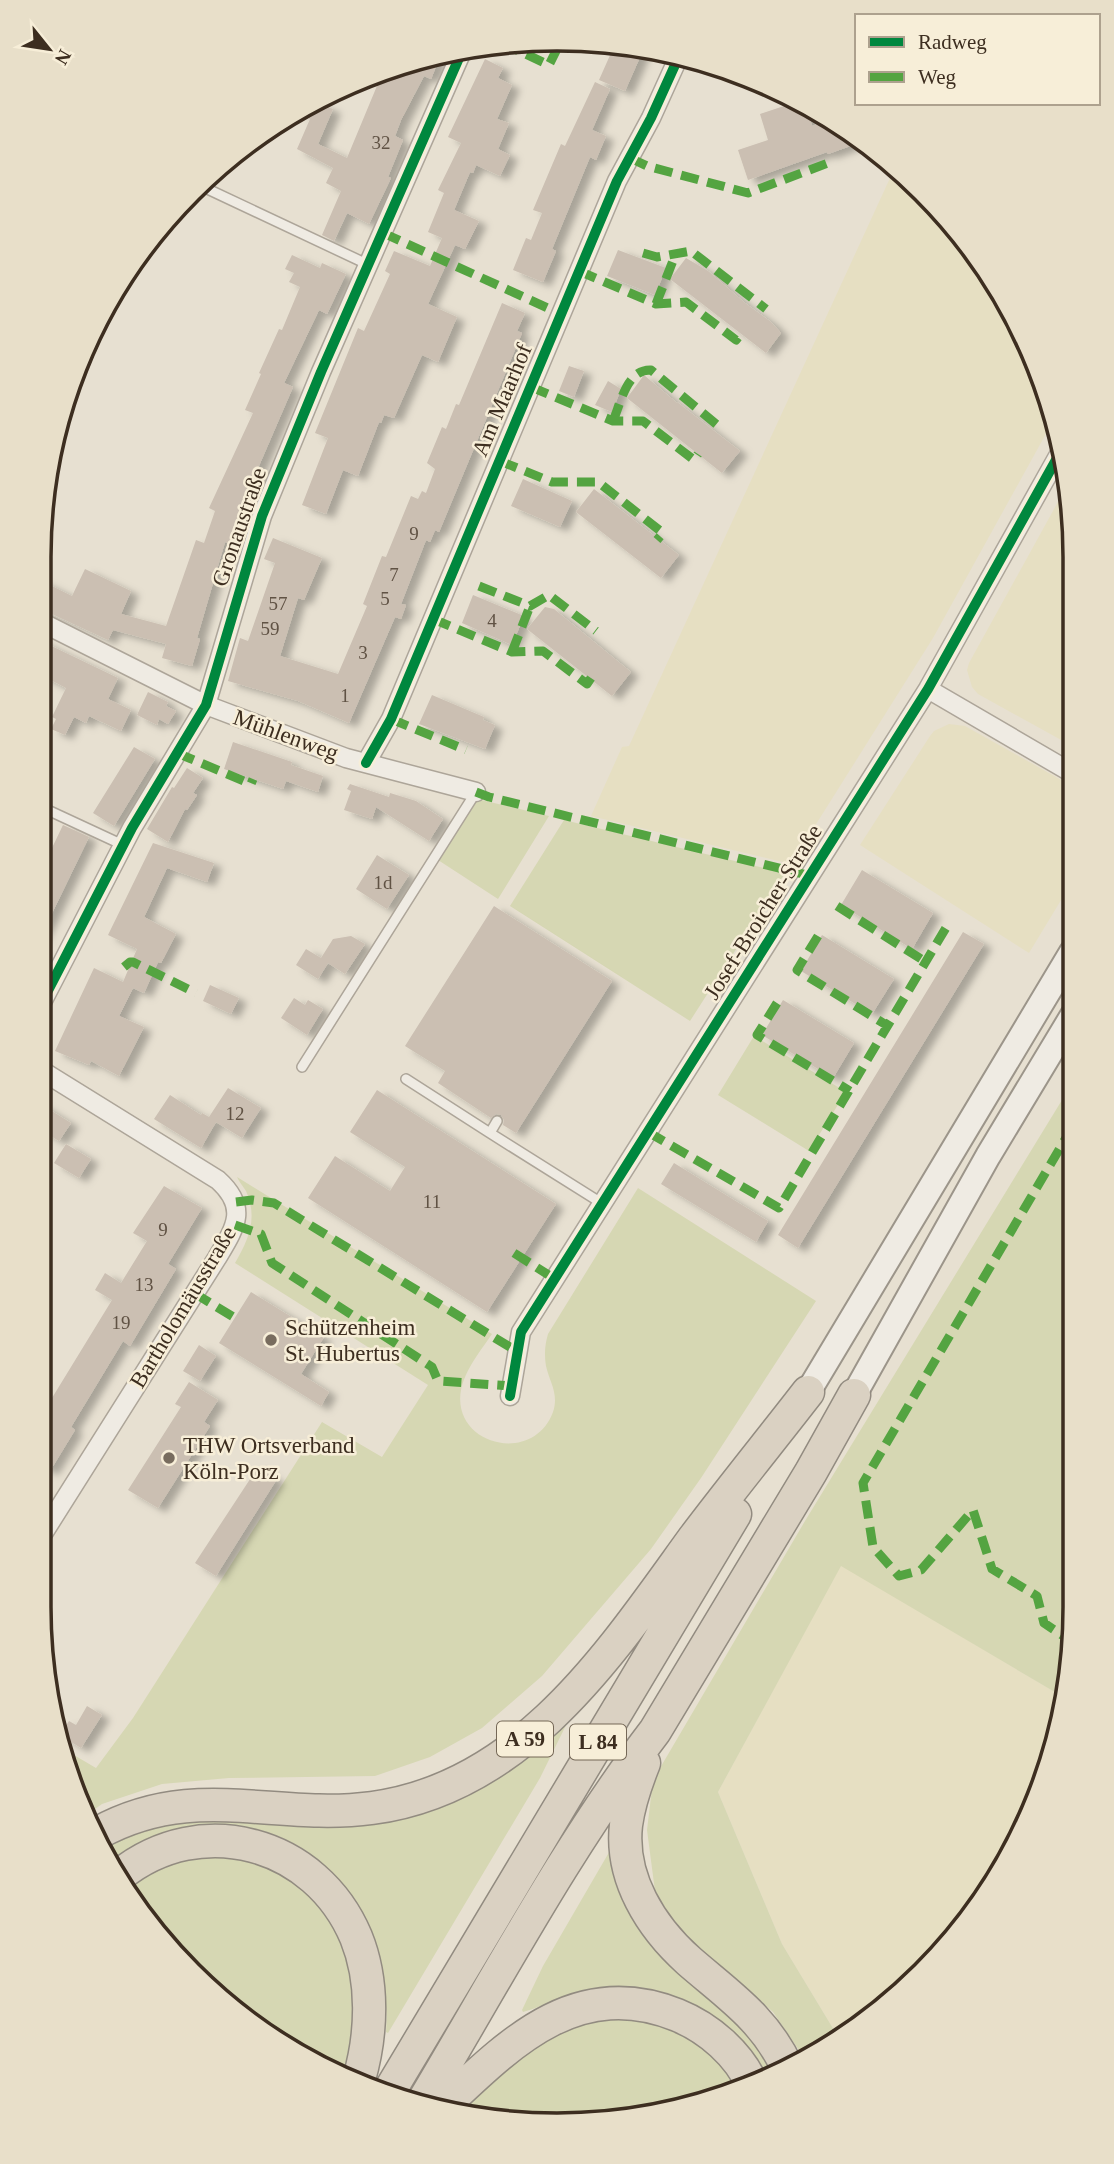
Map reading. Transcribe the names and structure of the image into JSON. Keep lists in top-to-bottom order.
{
  "streets": {
    "highway": ["A 59", "L 84"],
    "street": [
      "Am Maarhof",
      "Gronaustraße",
      "Mühlenweg",
      "Josef-Broicher-Straße",
      "Bartholomäusstraße"
    ]
  },
  "crossings": [
    ["Am Maarhof", "Mühlenweg"],
    ["Gronaustraße", "Mühlenweg"],
    ["A 59", "L 84"]
  ],
  "places": ["Schützenheim St. Hubertus", "THW Ortsverband Köln-Porz"],
  "house_numbers": [
    "32",
    "9",
    "7",
    "5",
    "57",
    "4",
    "59",
    "3",
    "1",
    "1d",
    "12",
    "11",
    "9",
    "13",
    "19"
  ],
  "legend": ["Radweg", "Weg"],
  "north": "bottom right"
}
